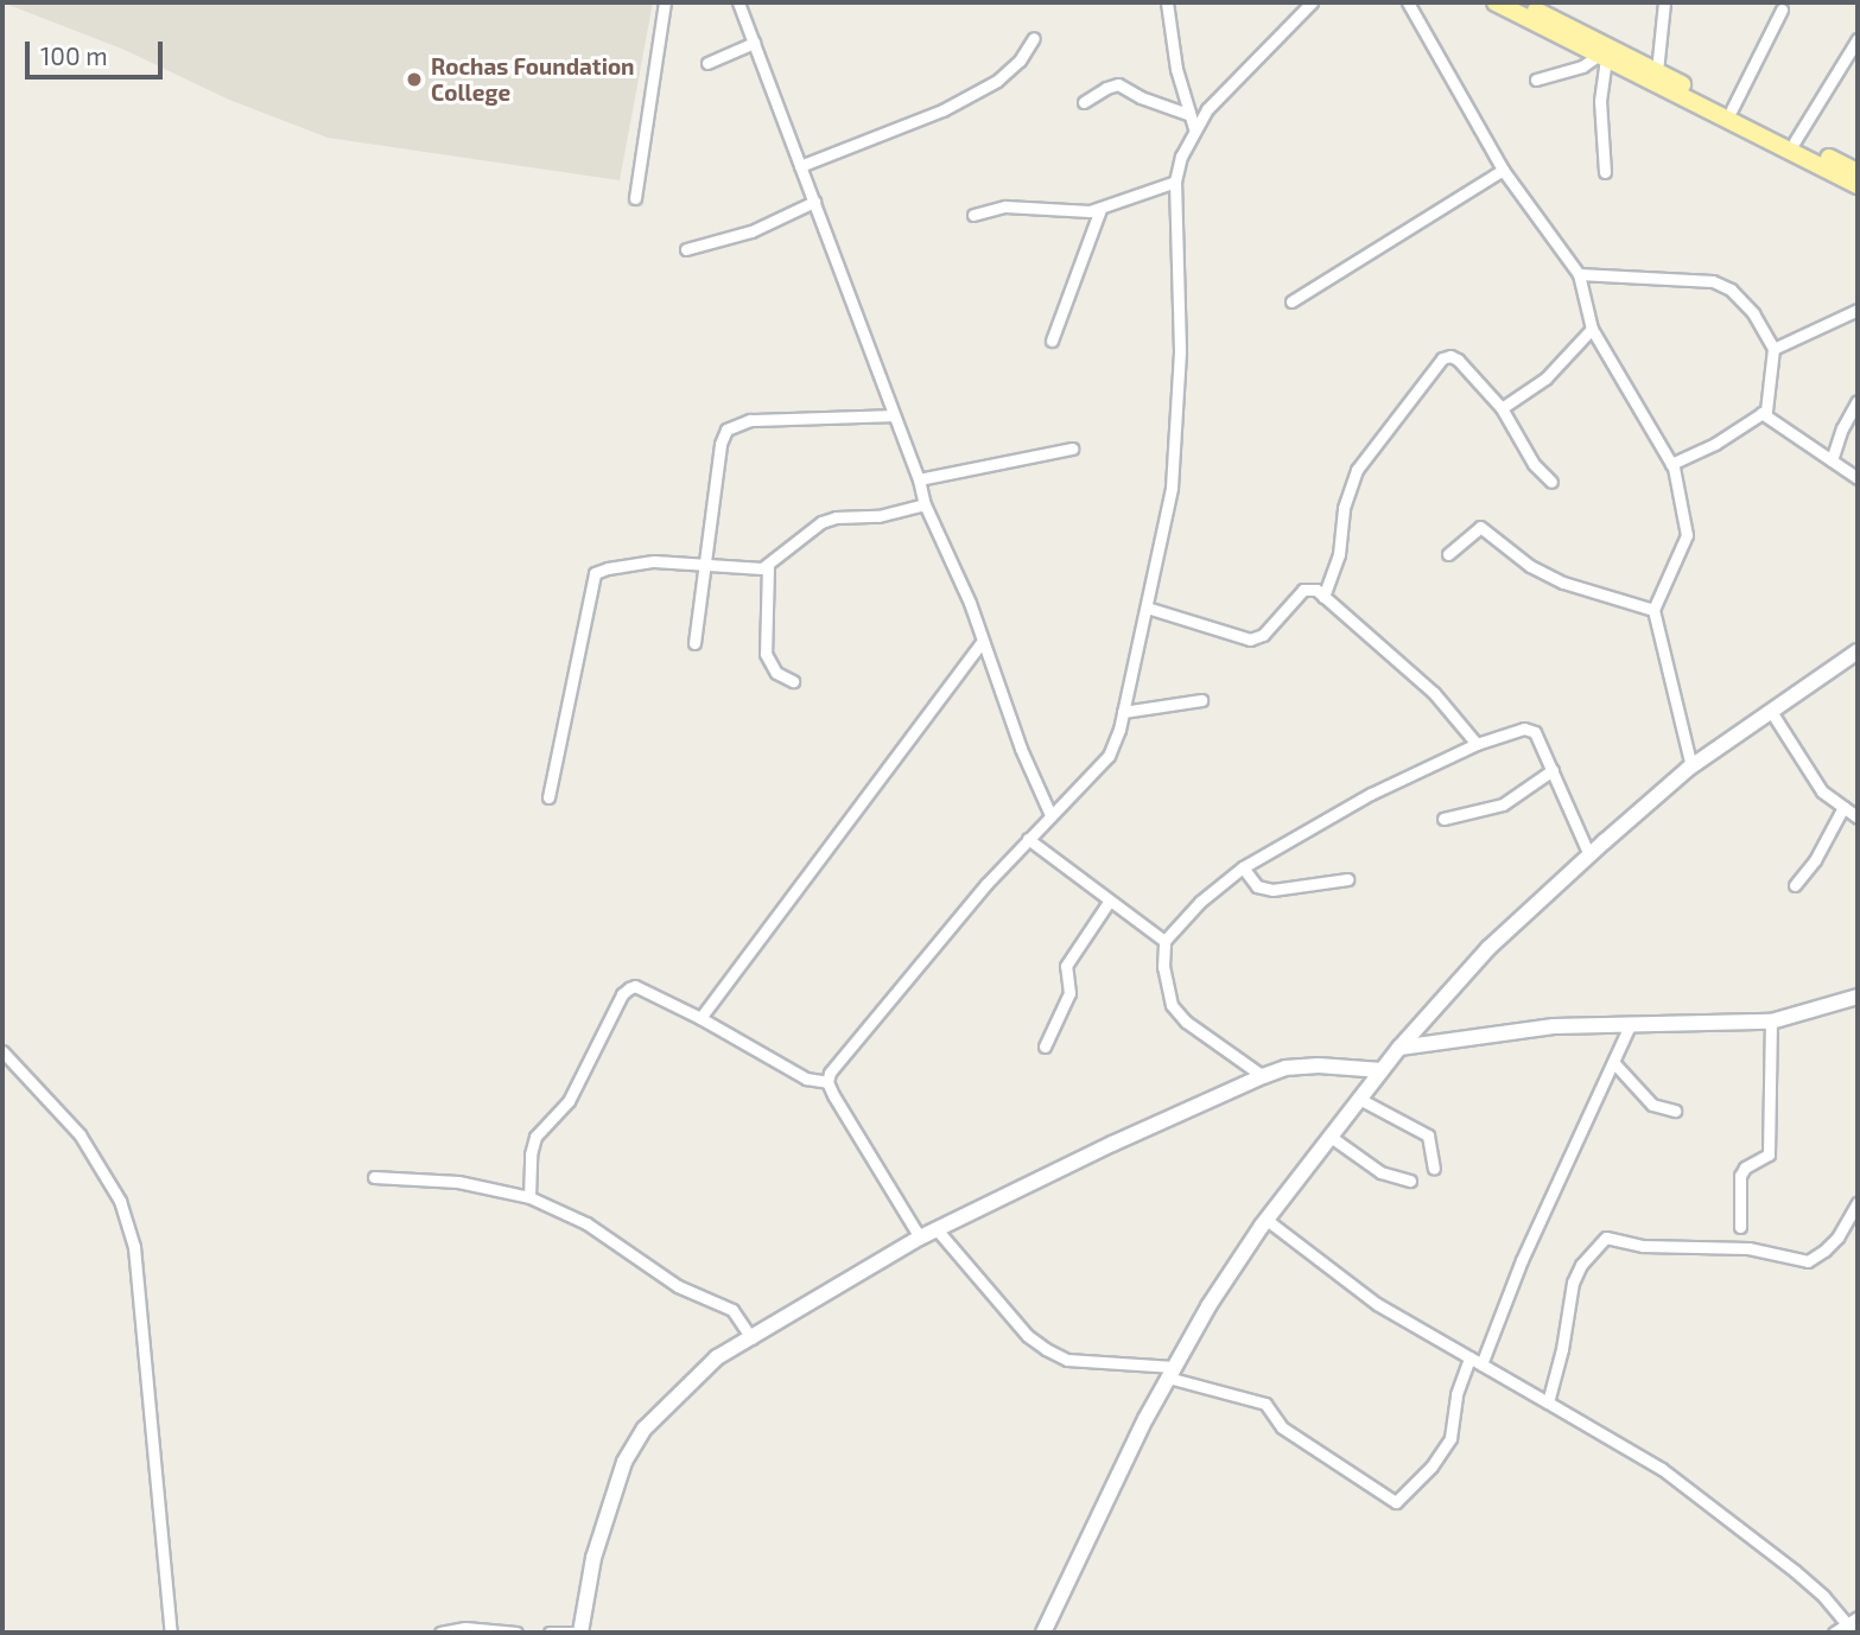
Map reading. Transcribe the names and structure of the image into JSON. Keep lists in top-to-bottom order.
{
  "places": ["Rochas Foundation College"],
  "scale_bar": "100 m"
}
